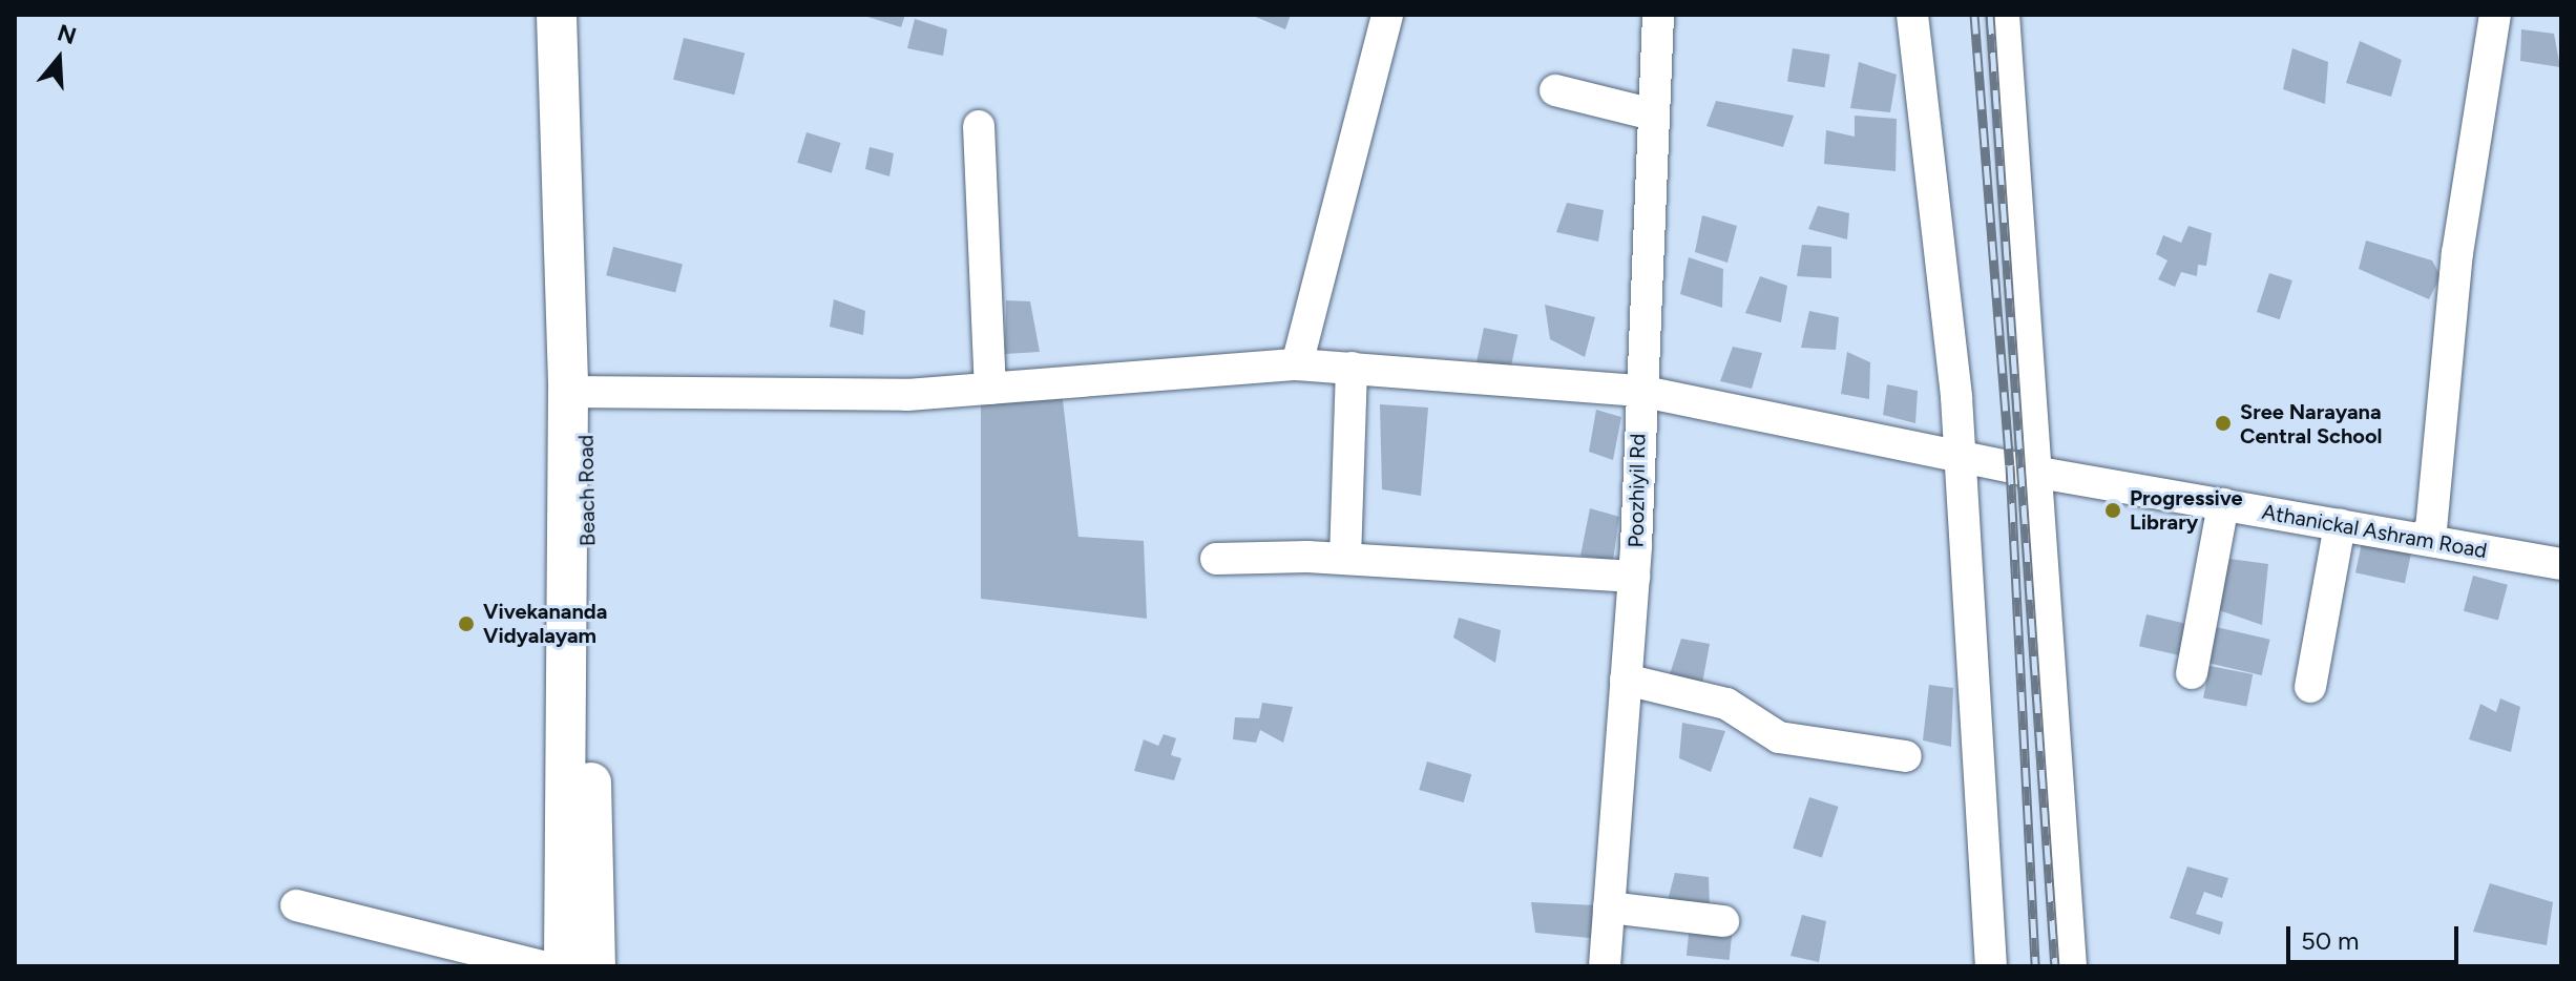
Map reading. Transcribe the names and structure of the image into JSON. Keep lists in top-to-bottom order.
{
  "streets": {
    "main road": ["Beach Road"],
    "street": ["Poozhiyil Rd", "Athanickal Ashram Road"]
  },
  "crossings": [
    ["Beach Road", "Athanickal Ashram Road"],
    ["Poozhiyil Rd", "Athanickal Ashram Road"]
  ],
  "places": ["Sree Narayana Central School", "Progressive Library", "Vivekananda Vidyalayam"],
  "scale_bar": "50 m",
  "north": "top"
}
